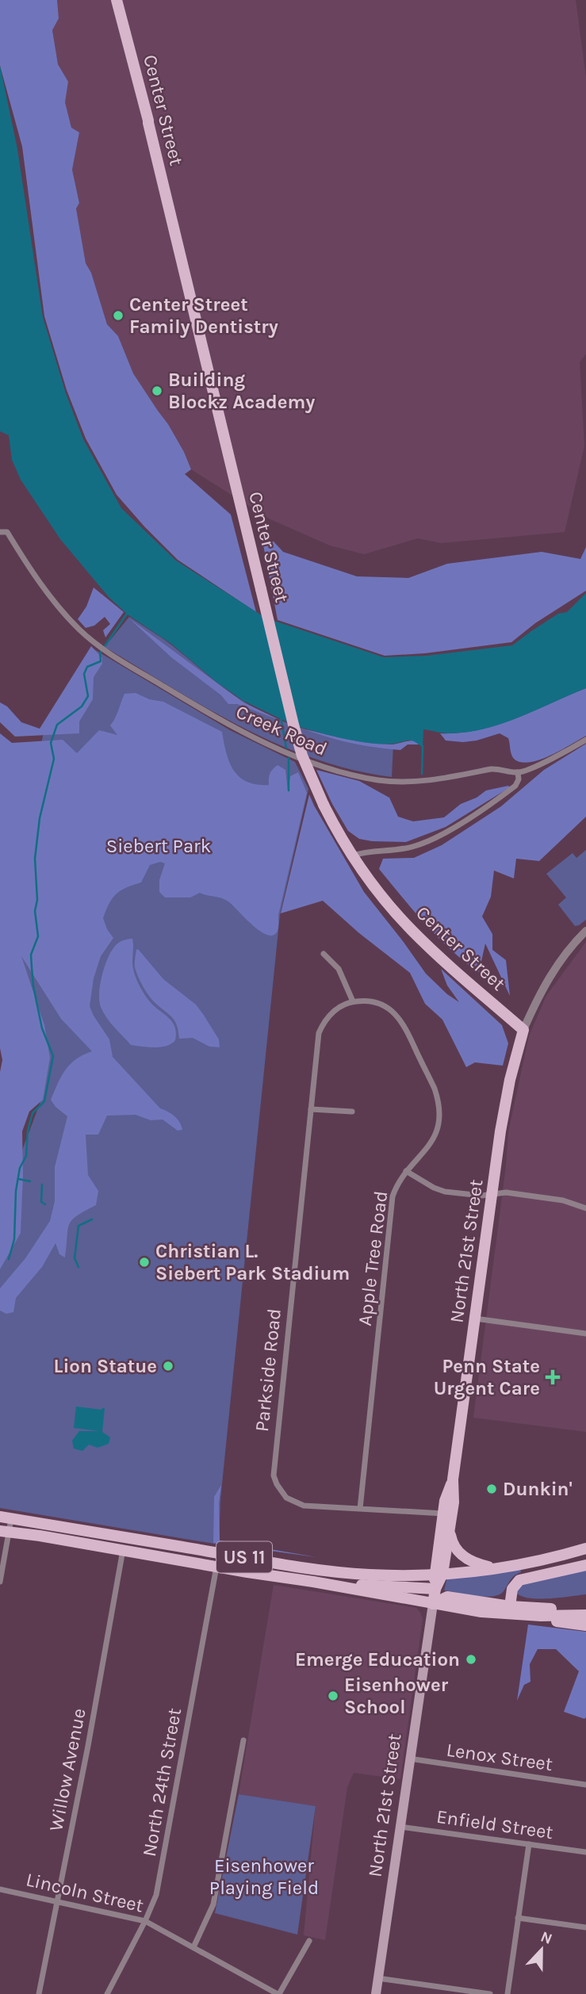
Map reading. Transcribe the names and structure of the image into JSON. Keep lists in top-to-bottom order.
{
  "streets": {
    "main road": ["Center Street", "North 21st Street", "US 11"],
    "street": [
      "Creek Road",
      "Apple Tree Road",
      "Parkside Road",
      "Lenox Street",
      "Willow Avenue",
      "North 24th Street",
      "Enfield Street",
      "Lincoln Street"
    ]
  },
  "crossings": [
    ["Center Street", "North 21st Street"],
    ["North 21st Street", "Parkside Road"],
    ["North 21st Street", "US 11"],
    ["North 21st Street", "Lenox Street"],
    ["North 21st Street", "Enfield Street"],
    ["Apple Tree Road", "Parkside Road"],
    ["US 11", "Willow Avenue"],
    ["US 11", "North 24th Street"],
    ["Willow Avenue", "Lincoln Street"],
    ["North 24th Street", "Lincoln Street"]
  ],
  "parks": ["Siebert Park", "Eisenhower Playing Field"],
  "places": {
    "other": [
      "Center Street Family Dentistry",
      "Building Blockz Academy",
      "Christian L. Siebert Park Stadium",
      "Lion Statue",
      "Dunkin'",
      "Emerge Education",
      "Eisenhower School"
    ],
    "health": ["Penn State Urgent Care"]
  },
  "north": "top"
}
